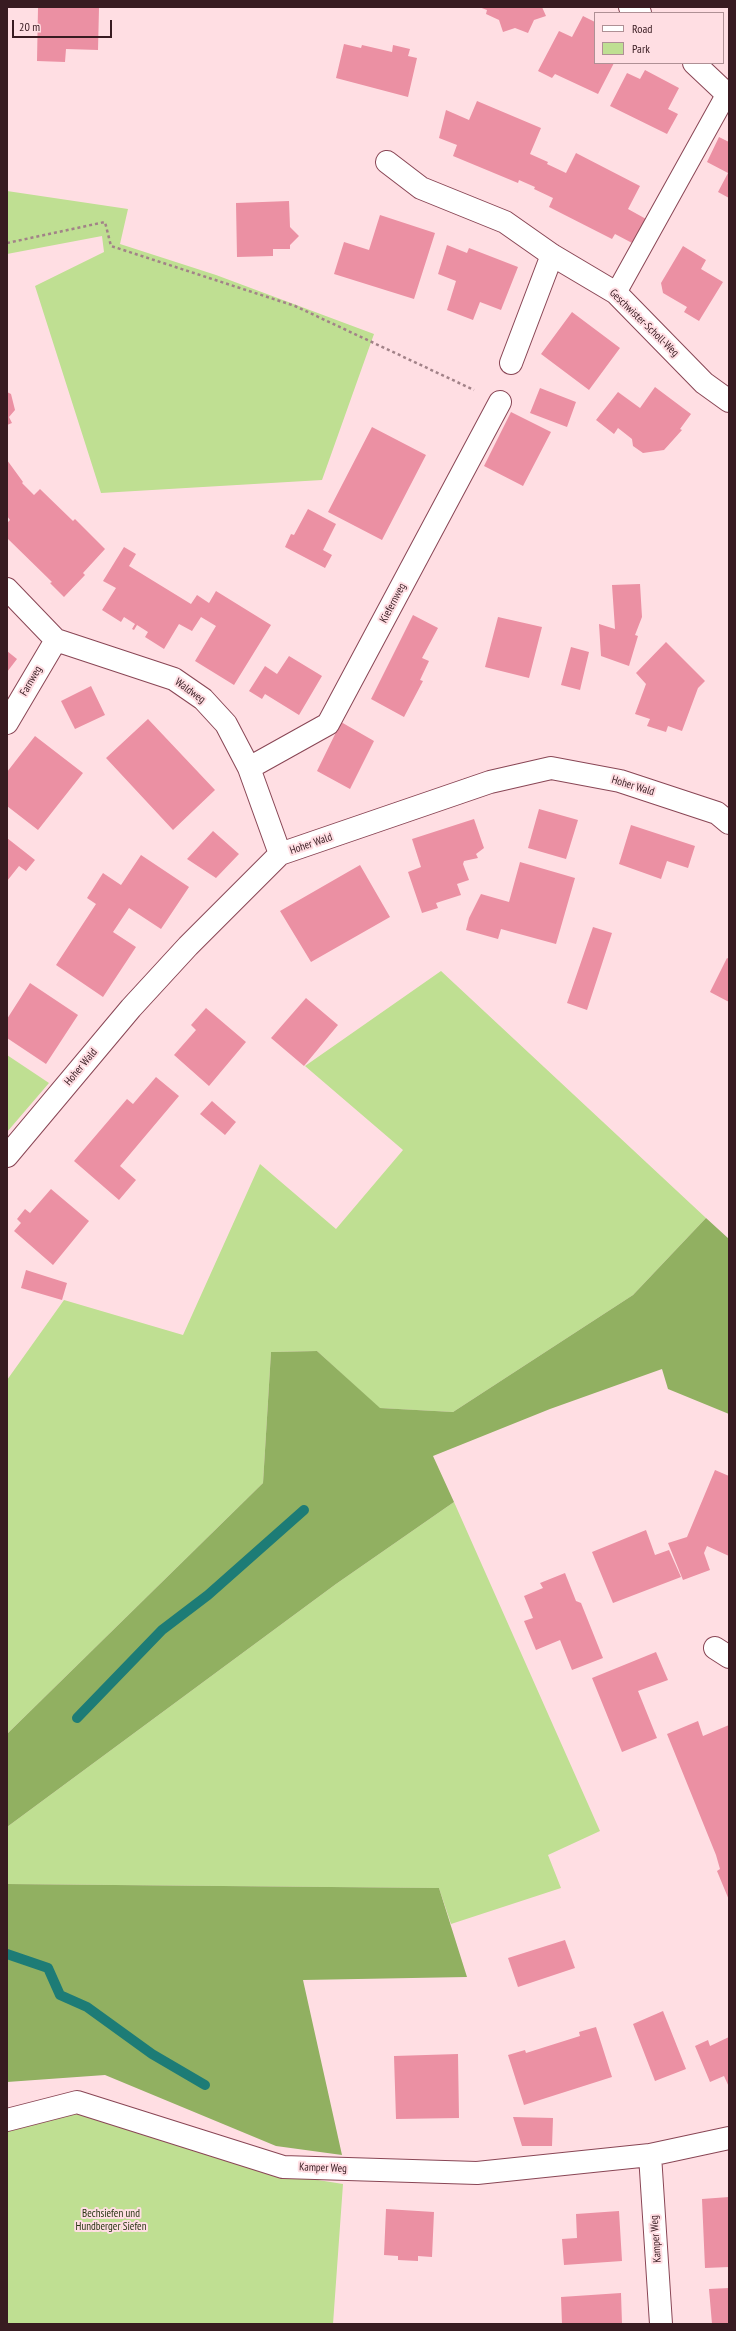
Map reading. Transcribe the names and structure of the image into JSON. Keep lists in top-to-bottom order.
{
  "streets": {
    "street": [
      "Geschwister-Scholl-Weg",
      "Kiefernweg",
      "Farnweg",
      "Waldweg",
      "Hoher Wald",
      "Kamper Weg"
    ]
  },
  "crossings": [
    ["Kiefernweg", "Waldweg"],
    ["Farnweg", "Waldweg"],
    ["Waldweg", "Hoher Wald"]
  ],
  "parks": ["Bechsiefen und Hundberger Siefen"],
  "legend": ["Road", "Park"],
  "scale_bar": "20 m"
}
